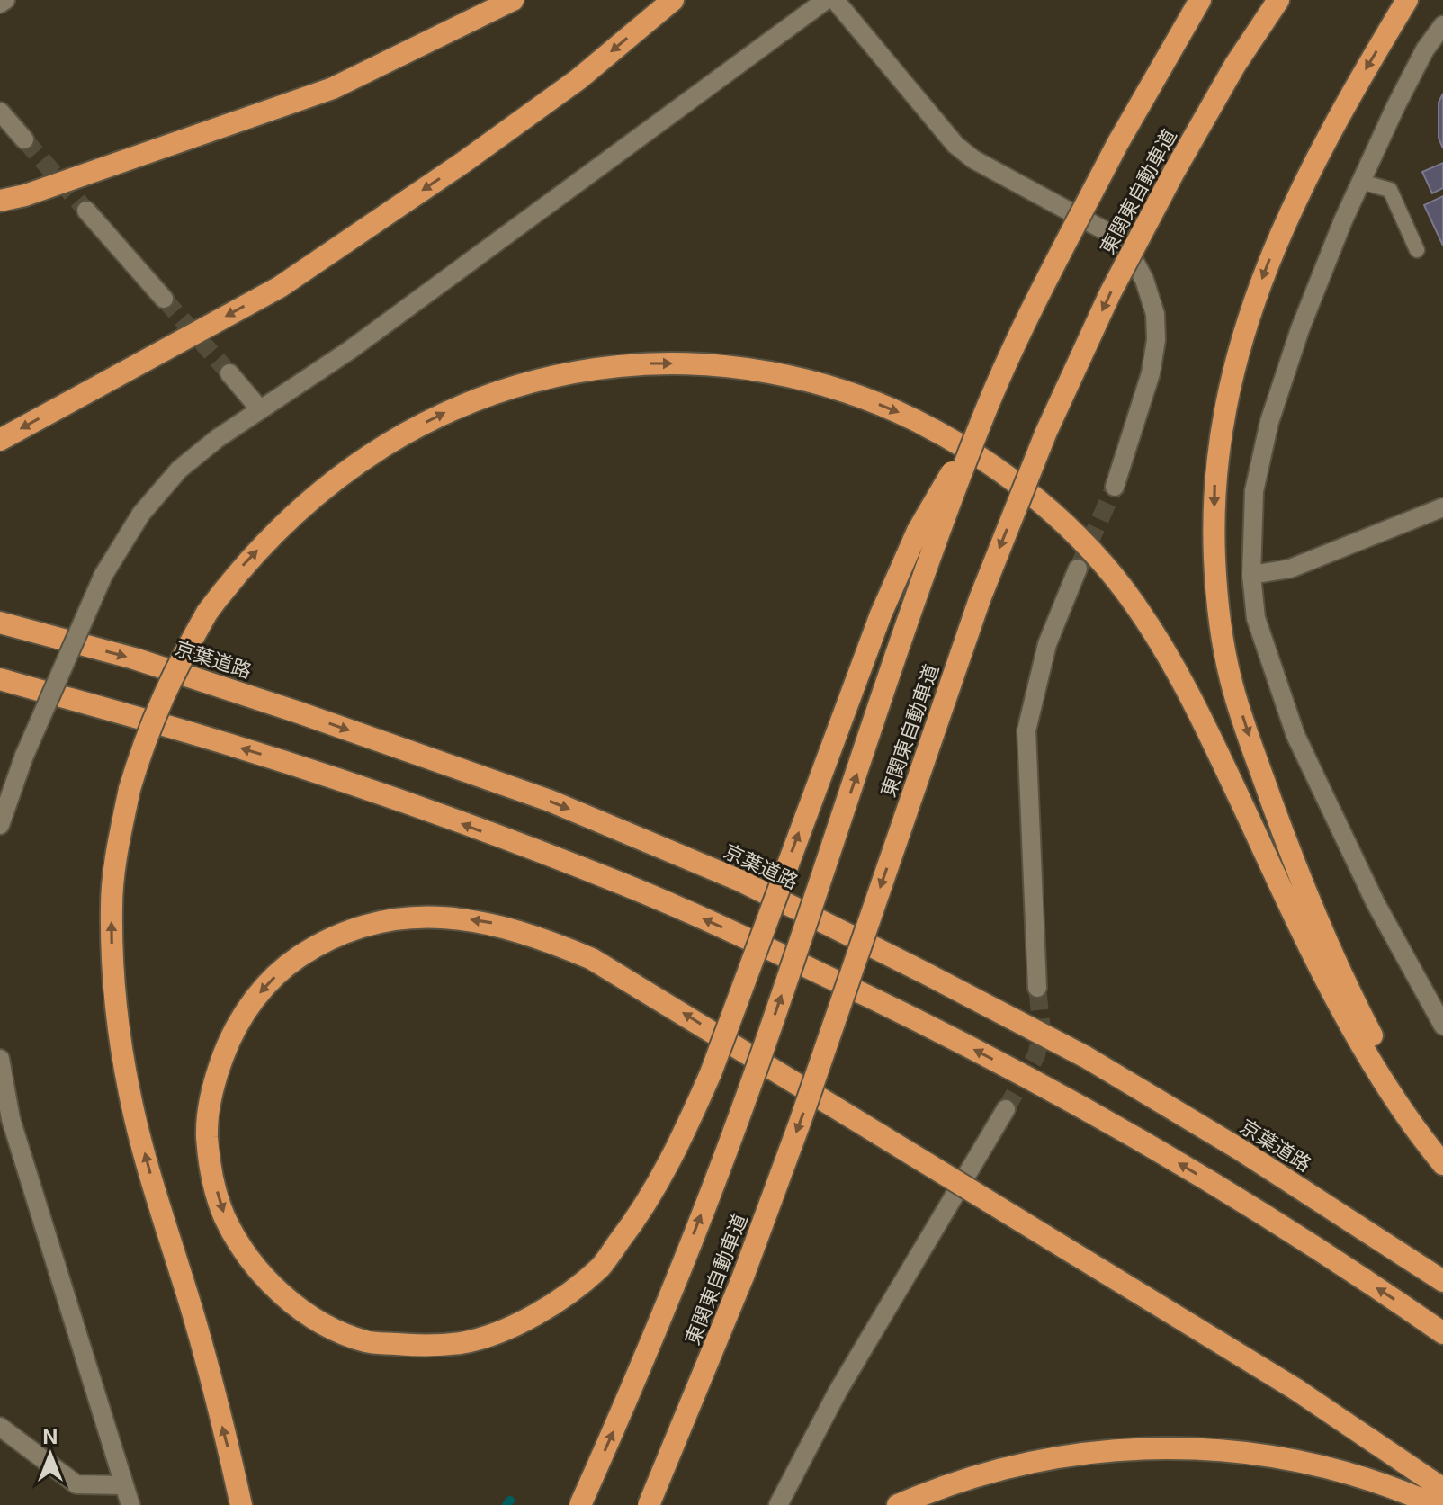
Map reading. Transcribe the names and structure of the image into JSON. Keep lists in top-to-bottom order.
{
  "streets": {
    "highway": ["東関東自動車道", "京葉道路"]
  },
  "north": "top"
}
